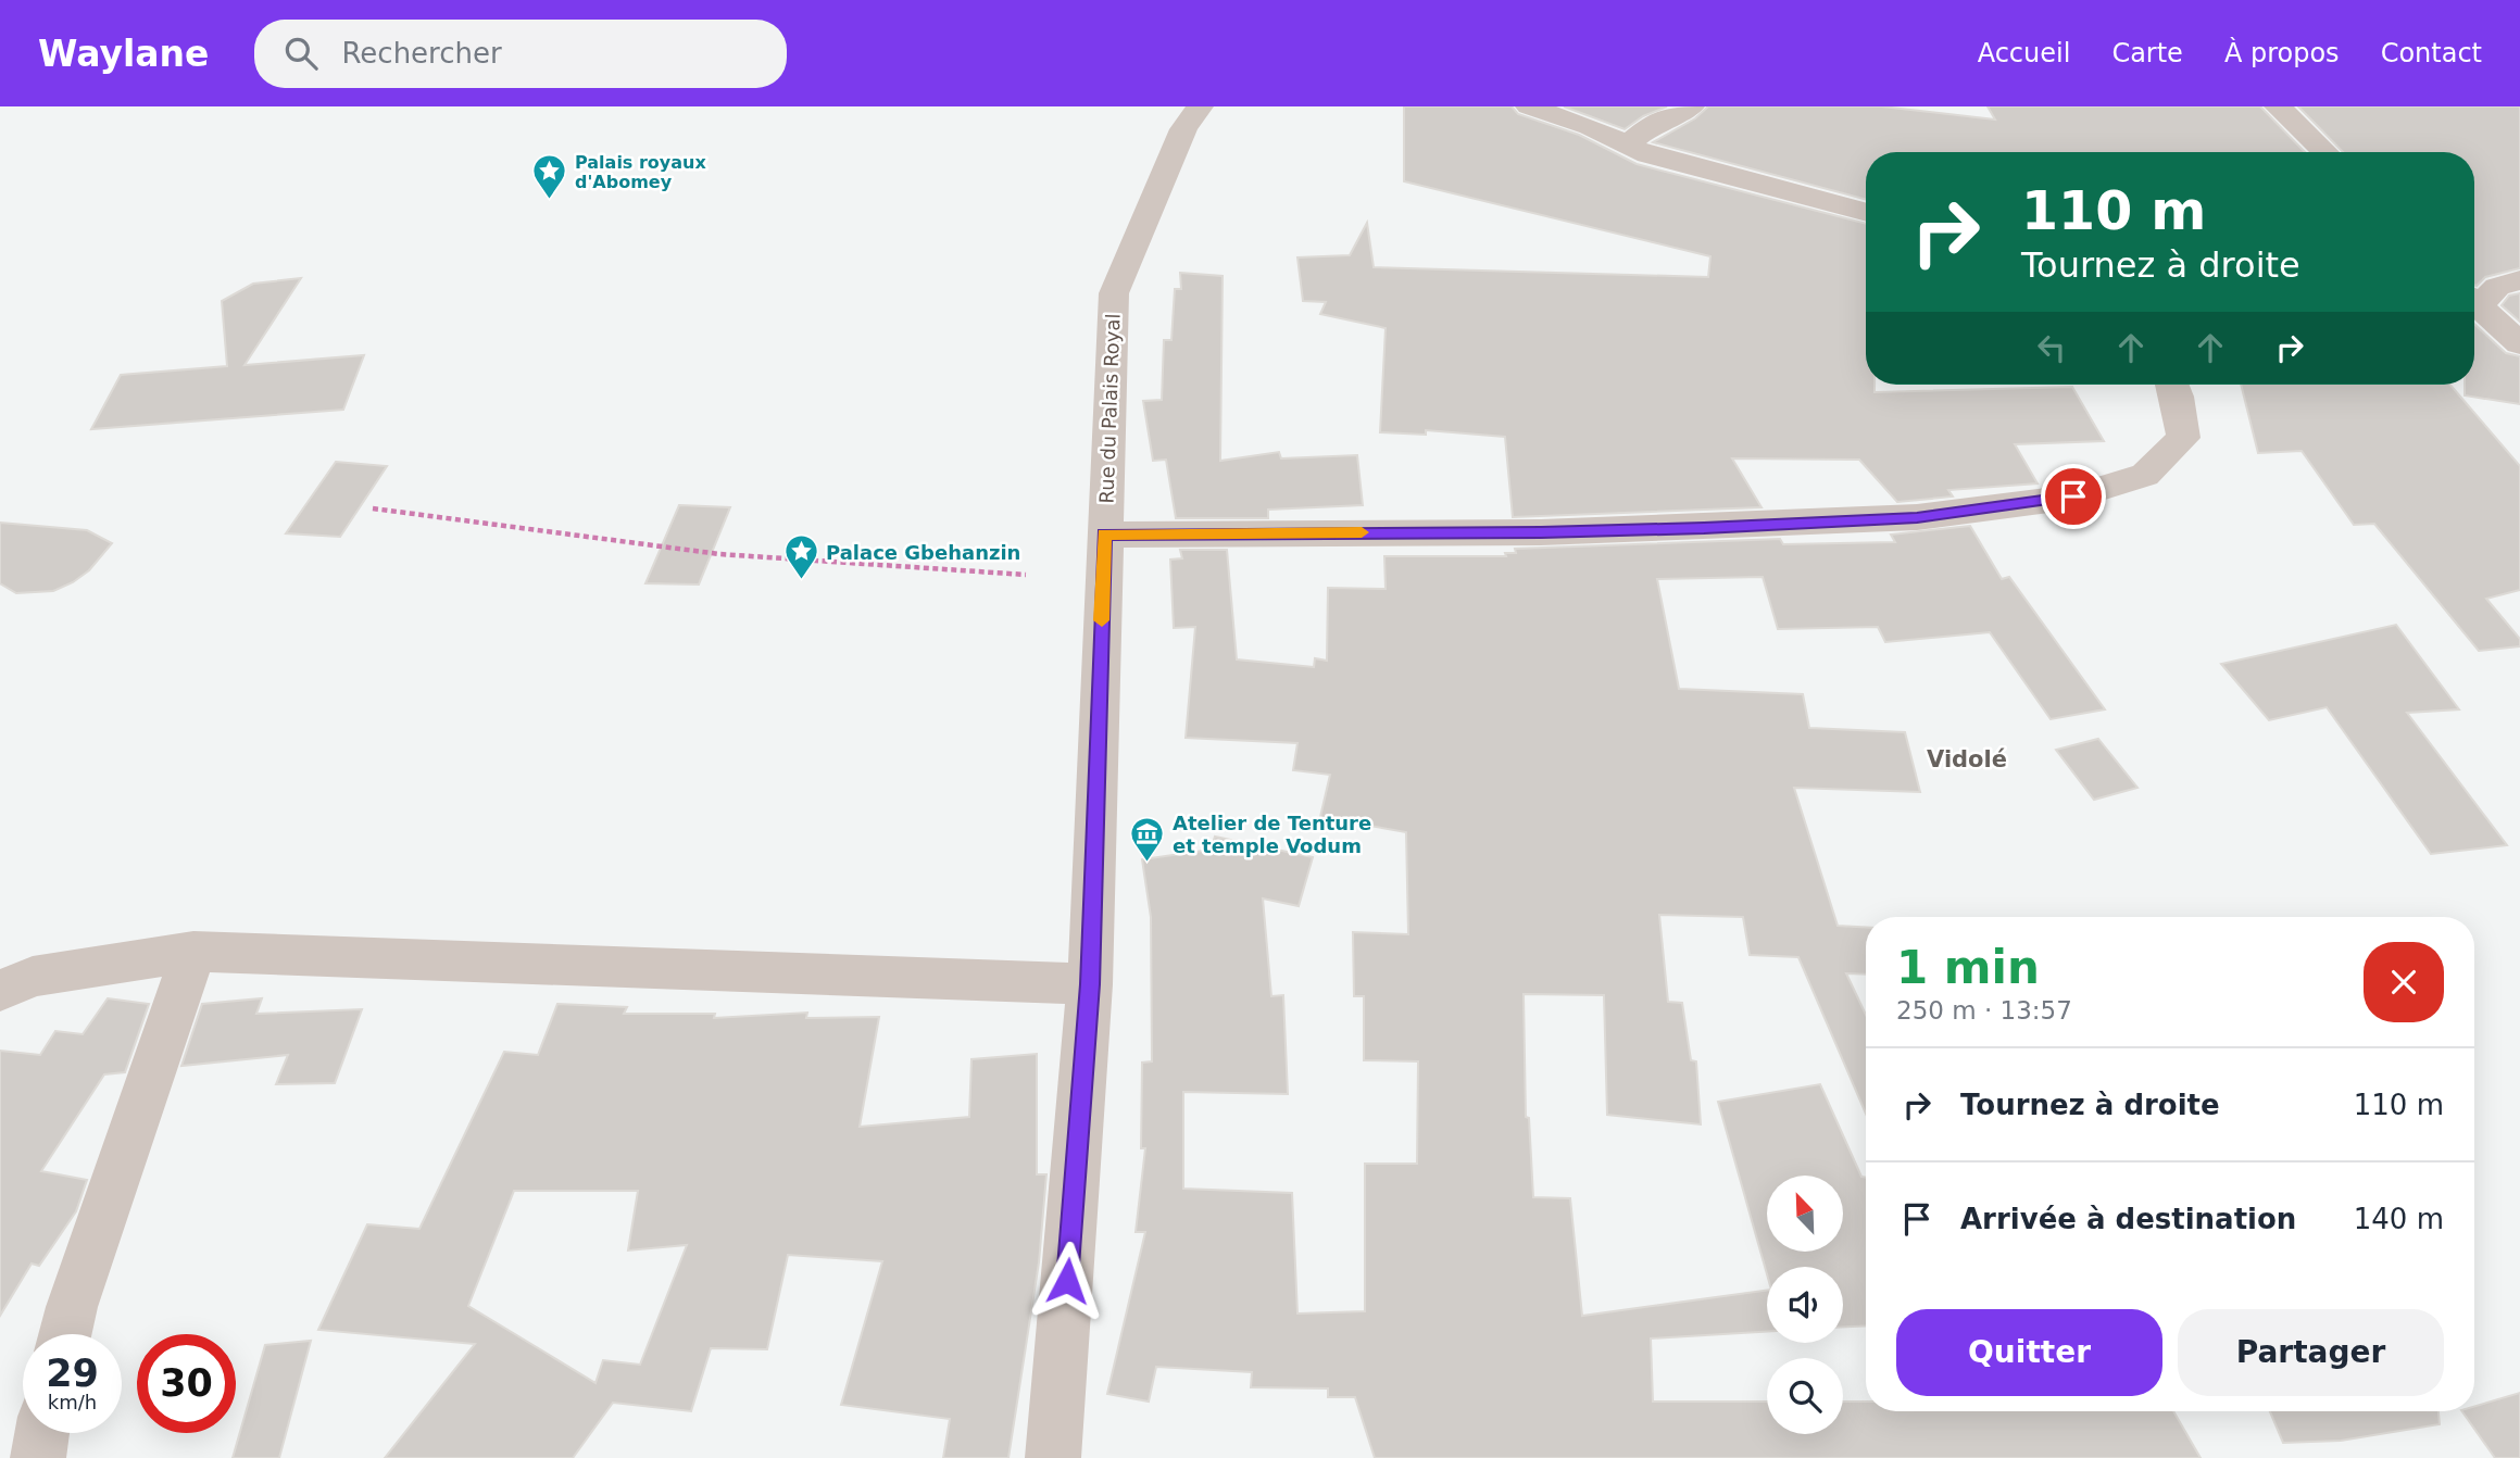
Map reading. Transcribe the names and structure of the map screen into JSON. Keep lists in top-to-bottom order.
{
  "streets": {
    "street": ["Rue du Palais Royal"]
  },
  "districts": ["Vidolé"],
  "places": {
    "place": ["Palais royaux d'Abomey", "Palace Gbehanzin"],
    "museum": ["Atelier de Tenture et temple Vodum"]
  },
  "north": "top left",
  "page": {
    "header": "Waylane",
    "search": "Rechercher",
    "nav": [
      "Accueil",
      "Carte",
      "À propos",
      "Contact"
    ],
    "turn": ["110 m", "Tournez à droite"],
    "heading": ["1 min", "250 m · 13:57"],
    "list": [
      {
        "name": "Tournez à droite",
        "value": "110 m"
      },
      {
        "name": "Arrivée à destination",
        "value": "140 m"
      }
    ],
    "buttons": ["Quitter", "Partager"],
    "speed": "29 km/h",
    "limit": "30"
  }
}
